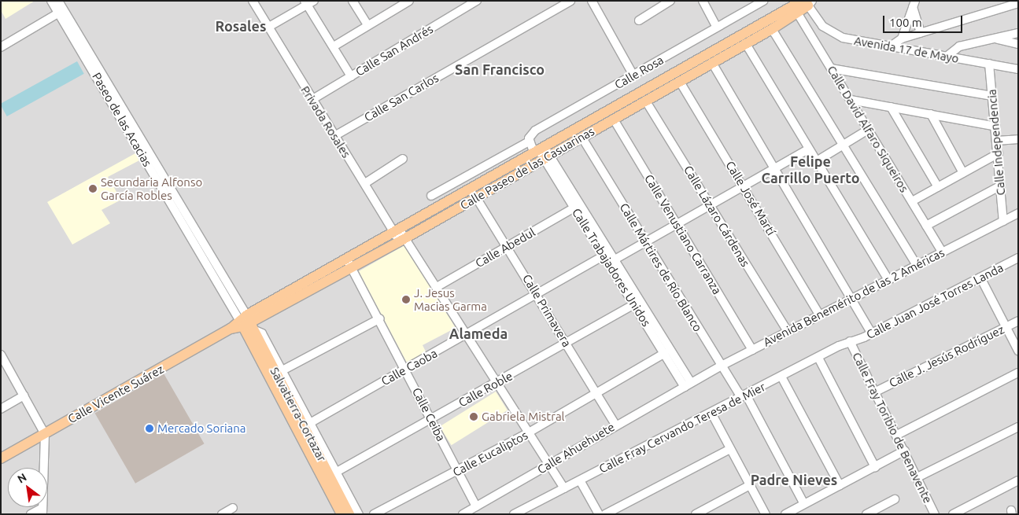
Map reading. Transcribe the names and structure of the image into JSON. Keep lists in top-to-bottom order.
{
  "streets": {
    "main road": ["Calle Paseo de las Casuarinas", "Calle Vicente Suárez", "Salvatierra-Cortazar"],
    "street": [
      "Avenida 17 de Mayo",
      "Calle San Andrés",
      "Calle Rosa",
      "Calle San Carlos",
      "Paseo de las Acacias",
      "Privada Rosales",
      "Calle David Alfaro Siqueiros",
      "Calle Independencia",
      "Calle José Martí",
      "Calle Lázaro Cárdenas",
      "Calle Venustiano Carranza",
      "Calle Abedul",
      "Calle Trabajadores Unidos",
      "Calle Mártires de Río Blanco",
      "Avenida Benemérito de las 2 Américas",
      "Calle Juan José Torres Landa",
      "Calle Primavera",
      "Calle J. Jesús Rodríguez",
      "Calle Caoba",
      "Calle Roble",
      "Calle Ceiba",
      "Calle Fray Cervando Teresa de Mier",
      "Calle Fray Toribio de Benavente",
      "Calle Ahuehuete",
      "Calle Eucaliptos"
    ]
  },
  "crossings": [
    ["Avenida 17 de Mayo", "Calle David Alfaro Siqueiros"],
    ["Avenida 17 de Mayo", "Calle Independencia"],
    ["Avenida 17 de Mayo", "Calle Paseo de las Casuarinas"],
    ["Calle San Andrés", "Privada Rosales"],
    ["Calle Rosa", "Calle Paseo de las Casuarinas"],
    ["Calle Rosa", "Calle Trabajadores Unidos"],
    ["Calle San Carlos", "Privada Rosales"],
    ["Paseo de las Acacias", "Calle Paseo de las Casuarinas"],
    ["Paseo de las Acacias", "Calle Caoba"],
    ["Paseo de las Acacias", "Calle Roble"],
    ["Paseo de las Acacias", "Calle Vicente Suárez"],
    ["Paseo de las Acacias", "Salvatierra-Cortazar"],
    ["Privada Rosales", "Calle Paseo de las Casuarinas"],
    ["Privada Rosales", "Calle Abedul"],
    ["Privada Rosales", "Calle Caoba"],
    ["Privada Rosales", "Calle Roble"],
    ["Privada Rosales", "Calle Fray Cervando Teresa de Mier"],
    ["Privada Rosales", "Calle Ahuehuete"],
    ["Privada Rosales", "Calle Eucaliptos"],
    ["Calle David Alfaro Siqueiros", "Calle Paseo de las Casuarinas"],
    ["Calle David Alfaro Siqueiros", "Avenida Benemérito de las 2 Américas"],
    ["Calle Independencia", "Avenida Benemérito de las 2 Américas"],
    ["Calle Paseo de las Casuarinas", "Calle José Martí"],
    ["Calle Paseo de las Casuarinas", "Calle Lázaro Cárdenas"],
    ["Calle Paseo de las Casuarinas", "Calle Venustiano Carranza"],
    ["Calle Paseo de las Casuarinas", "Calle Trabajadores Unidos"],
    ["Calle Paseo de las Casuarinas", "Calle Mártires de Río Blanco"],
    ["Calle Paseo de las Casuarinas", "Calle Primavera"],
    ["Calle Paseo de las Casuarinas", "Calle Vicente Suárez"],
    ["Calle Paseo de las Casuarinas", "Salvatierra-Cortazar"],
    ["Calle Paseo de las Casuarinas", "Calle Ceiba"],
    ["Calle José Martí", "Avenida Benemérito de las 2 Américas"],
    ["Calle José Martí", "Calle Caoba"],
    ["Calle Lázaro Cárdenas", "Avenida Benemérito de las 2 Américas"],
    ["Calle Lázaro Cárdenas", "Calle Caoba"],
    ["Calle Venustiano Carranza", "Avenida Benemérito de las 2 Américas"],
    ["Calle Venustiano Carranza", "Calle Caoba"],
    ["Calle Abedul", "Calle Trabajadores Unidos"],
    ["Calle Abedul", "Calle Primavera"],
    ["Calle Trabajadores Unidos", "Avenida Benemérito de las 2 Américas"],
    ["Calle Trabajadores Unidos", "Calle Caoba"],
    ["Calle Trabajadores Unidos", "Calle Roble"],
    ["Calle Trabajadores Unidos", "Calle Ahuehuete"],
    ["Calle Trabajadores Unidos", "Calle Eucaliptos"],
    ["Calle Mártires de Río Blanco", "Avenida Benemérito de las 2 Américas"],
    ["Calle Mártires de Río Blanco", "Calle Caoba"],
    ["Calle Mártires de Río Blanco", "Calle Fray Cervando Teresa de Mier"],
    ["Avenida Benemérito de las 2 Américas", "Calle Ahuehuete"],
    ["Calle Juan José Torres Landa", "Calle Fray Cervando Teresa de Mier"],
    ["Calle Juan José Torres Landa", "Calle Fray Toribio de Benavente"],
    ["Calle Primavera", "Calle Caoba"],
    ["Calle Primavera", "Calle Roble"],
    ["Calle Primavera", "Calle Ahuehuete"],
    ["Calle Primavera", "Calle Eucaliptos"],
    ["Calle J. Jesús Rodríguez", "Calle Fray Toribio de Benavente"],
    ["Calle Caoba", "Calle Ceiba"],
    ["Calle Roble", "Calle Ceiba"],
    ["Calle Vicente Suárez", "Salvatierra-Cortazar"],
    ["Calle Ceiba", "Calle Ahuehuete"],
    ["Calle Ceiba", "Calle Eucaliptos"],
    ["Calle Fray Cervando Teresa de Mier", "Calle Fray Toribio de Benavente"]
  ],
  "districts": [
    "Rosales",
    "San Francisco",
    "Felipe Carrillo Puerto",
    "Alameda",
    "Padre Nieves"
  ],
  "places": [
    "Secundaria Alfonso García Robles",
    "J. Jesus Macias Garma",
    "Gabriela Mistral",
    "Mercado Soriana"
  ],
  "scale_bar": "100 m",
  "north": "top left"
}
